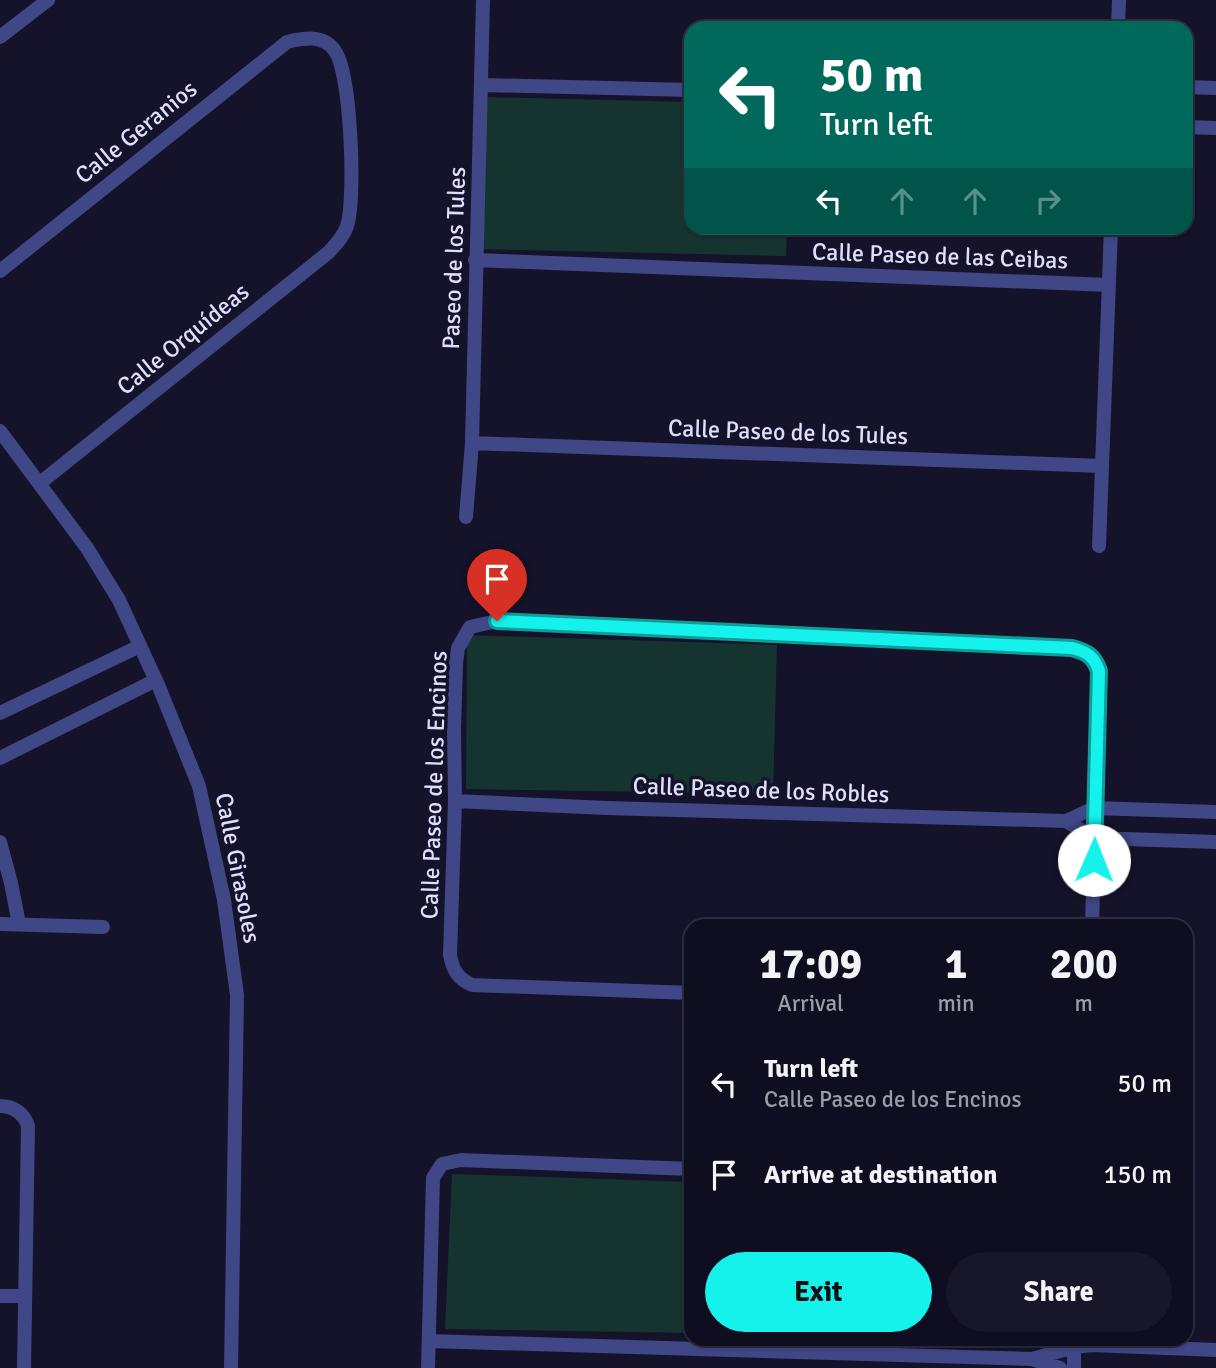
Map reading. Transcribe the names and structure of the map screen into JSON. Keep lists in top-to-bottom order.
{
  "streets": {
    "street": [
      "Calle Geranios",
      "Calle Paseo de las Ceibas",
      "Paseo de los Tules",
      "Calle Orquídeas",
      "Calle Paseo de los Tules",
      "Calle Paseo de los Encinos",
      "Calle Paseo de los Robles",
      "Calle Girasoles"
    ]
  },
  "crossings": [
    ["Calle Geranios", "Calle Orquídeas"],
    ["Calle Paseo de las Ceibas", "Paseo de los Tules"],
    ["Paseo de los Tules", "Calle Paseo de los Tules"],
    ["Calle Orquídeas", "Calle Girasoles"],
    ["Calle Paseo de los Encinos", "Calle Paseo de los Robles"]
  ],
  "page": {
    "turn": ["50 m", "Turn left"],
    "eta": [
      "17:09",
      "Arrival",
      "1",
      "min",
      "200",
      "m"
    ],
    "list": [
      {
        "name": "Turn left",
        "note": "Calle Paseo de los Encinos",
        "value": "50 m"
      },
      {
        "name": "Arrive at destination",
        "value": "150 m"
      }
    ],
    "buttons": ["Exit", "Share"]
  }
}
